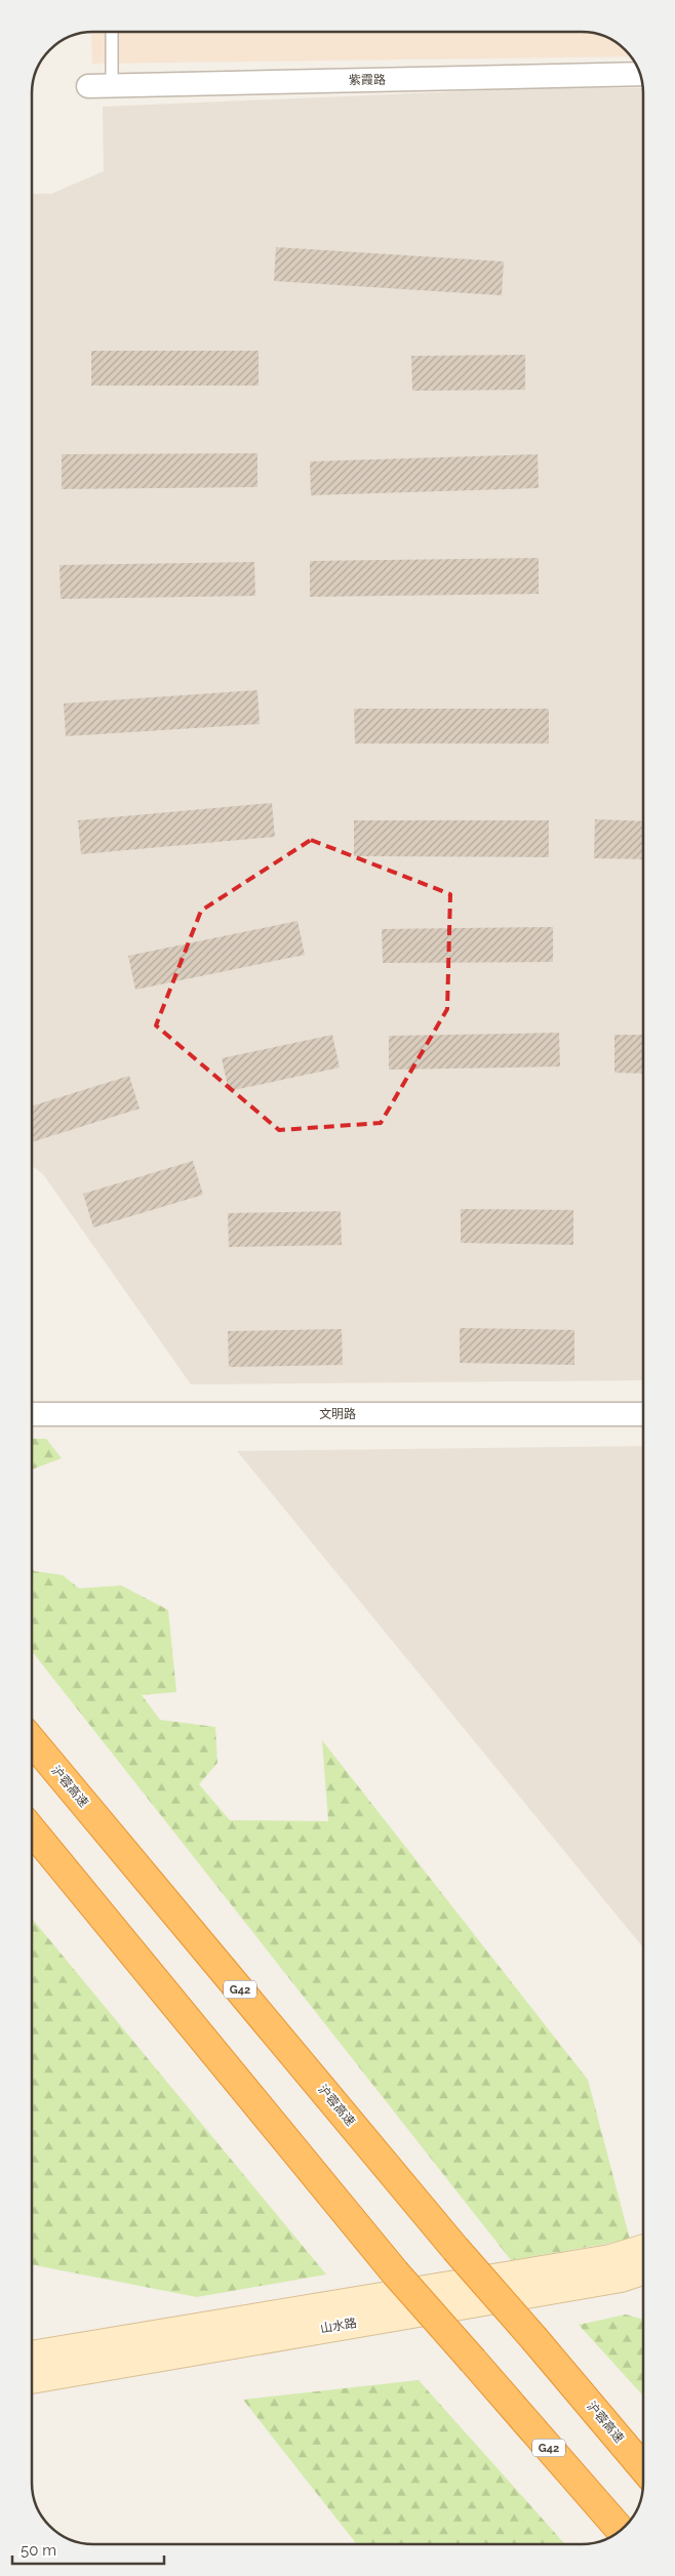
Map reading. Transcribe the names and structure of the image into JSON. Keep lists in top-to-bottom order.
{
  "streets": {
    "highway": ["沪蓉高速", "G42"],
    "street": ["紫霞路", "文明路", "山水路"]
  },
  "scale_bar": "50 m"
}
